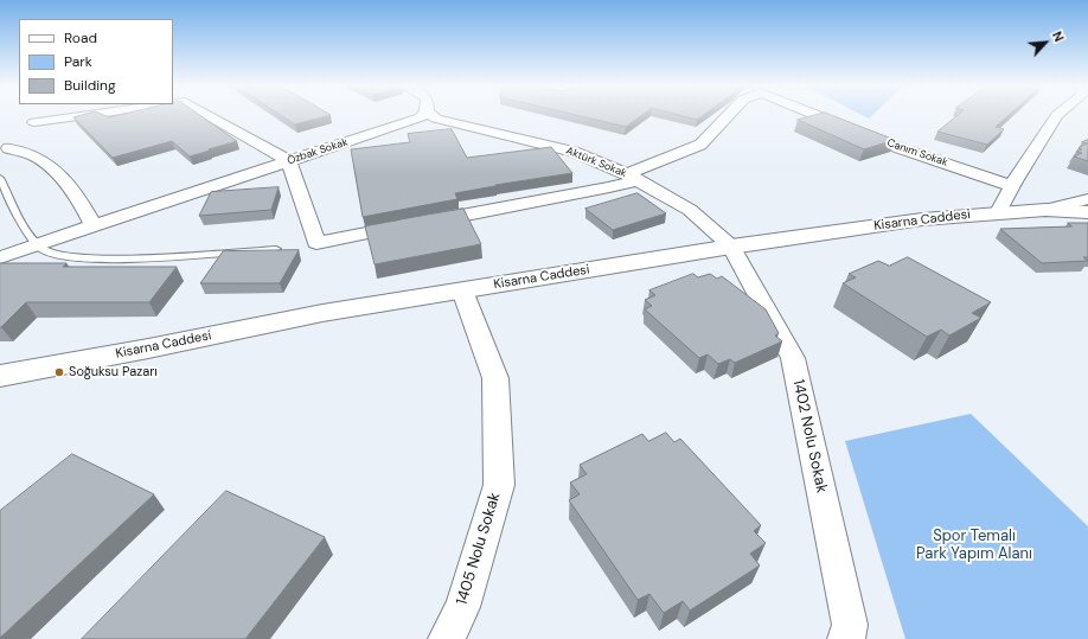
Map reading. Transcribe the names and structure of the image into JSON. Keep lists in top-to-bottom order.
{
  "streets": {
    "street": [
      "Özbak Sokak",
      "Canım Sokak",
      "Aktürk Sokak",
      "Kisarna Caddesi",
      "1402 Nolu Sokak",
      "1405 Nolu Sokak"
    ]
  },
  "crossings": [
    ["Özbak Sokak", "Canım Sokak"],
    ["Canım Sokak", "Aktürk Sokak"],
    ["Aktürk Sokak", "Kisarna Caddesi"],
    ["Aktürk Sokak", "1402 Nolu Sokak"],
    ["Kisarna Caddesi", "1402 Nolu Sokak"],
    ["Kisarna Caddesi", "1405 Nolu Sokak"]
  ],
  "parks": ["Spor Temalı Park Yapım Alanı"],
  "places": ["Soğuksu Pazarı"],
  "legend": ["Road", "Park", "Building"],
  "north": "top right"
}
